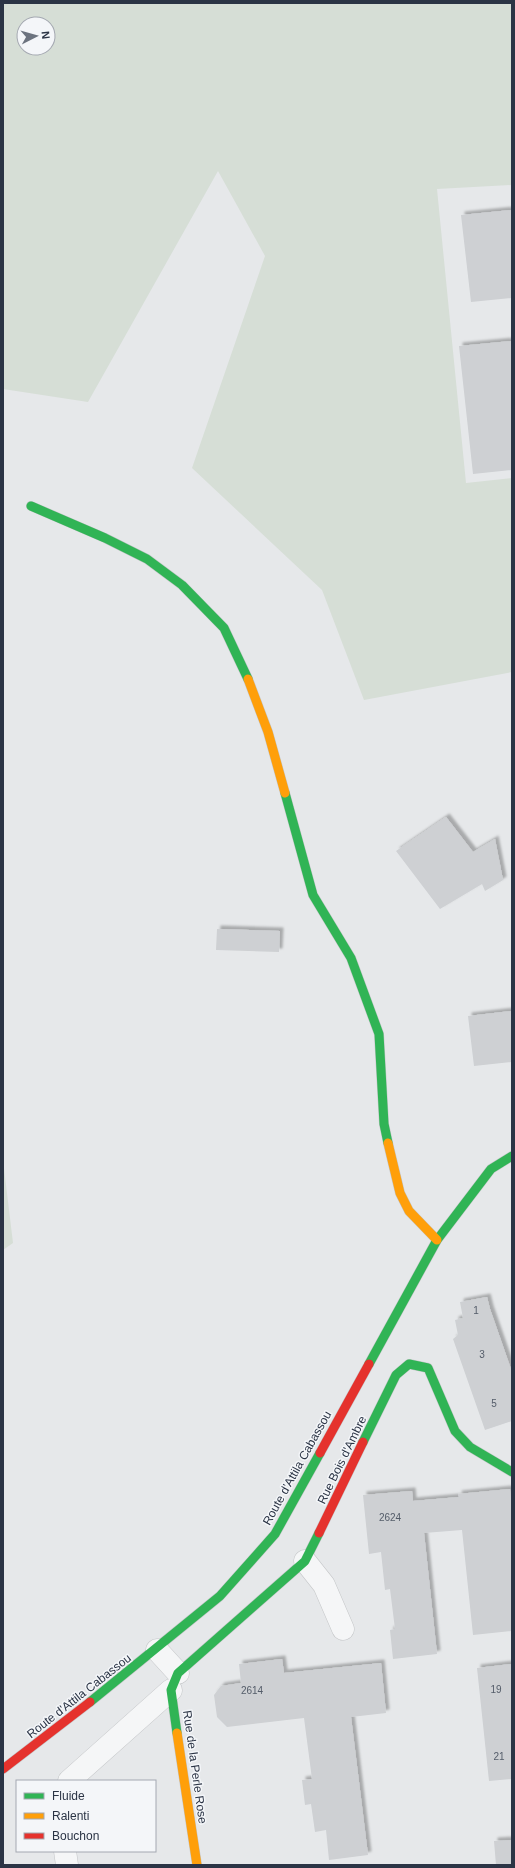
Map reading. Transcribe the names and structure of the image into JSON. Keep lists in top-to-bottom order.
{
  "streets": {
    "street": ["Rue Bois d'Ambre", "Route d'Attila Cabassou", "Rue de la Perle Rose"]
  },
  "crossings": [
    ["Rue Bois d'Ambre", "Rue de la Perle Rose"]
  ],
  "house_numbers": [
    "1",
    "3",
    "5",
    "2624",
    "19",
    "2614",
    "21"
  ],
  "legend": ["Fluide", "Ralenti", "Bouchon"],
  "north": "right"
}
